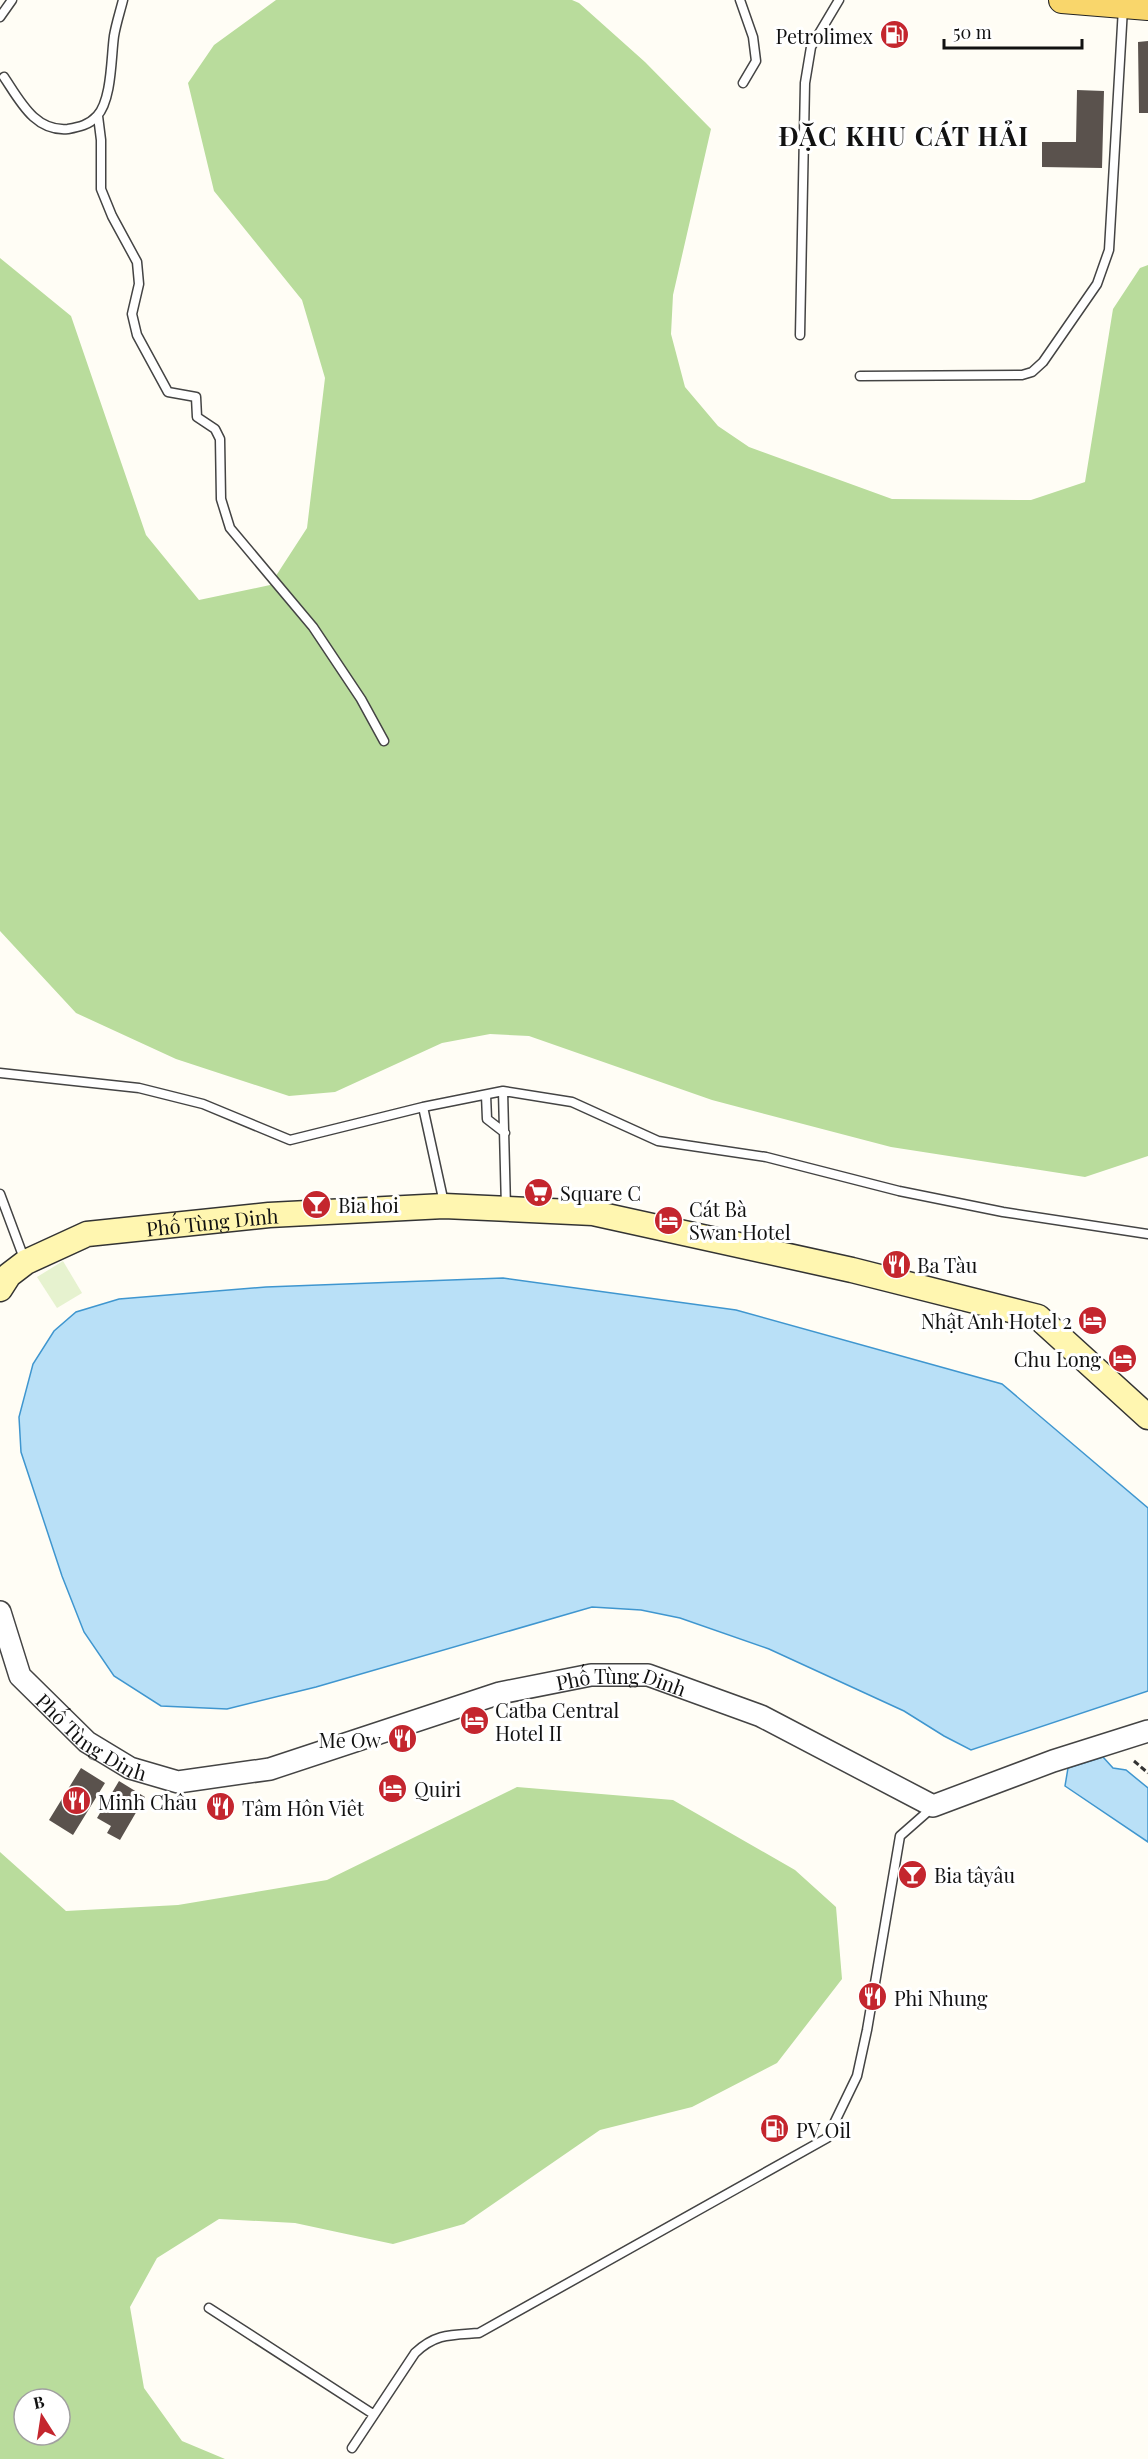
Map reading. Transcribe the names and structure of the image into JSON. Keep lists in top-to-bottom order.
{
  "streets": {
    "main road": ["Phố Tùng Dinh"]
  },
  "districts": ["ĐẶC KHU CÁT HẢI"],
  "places": {
    "fuel station": ["Petrolimex", "PV Oil"],
    "supermarket": ["Square C"],
    "bar": ["Bia hoi", "Bia tâyâu"],
    "hotel": [
      "Cát Bà Swan Hotel",
      "Nhật Anh Hotel 2",
      "Chu Long",
      "Catba Central Hotel II",
      "Quiri"
    ],
    "restaurant": [
      "Ba Tàu",
      "Me Ow",
      "Minh Châu",
      "Tâm Hôn Viêt",
      "Phi Nhung"
    ]
  },
  "scale_bar": "50 m",
  "north": "top"
}
